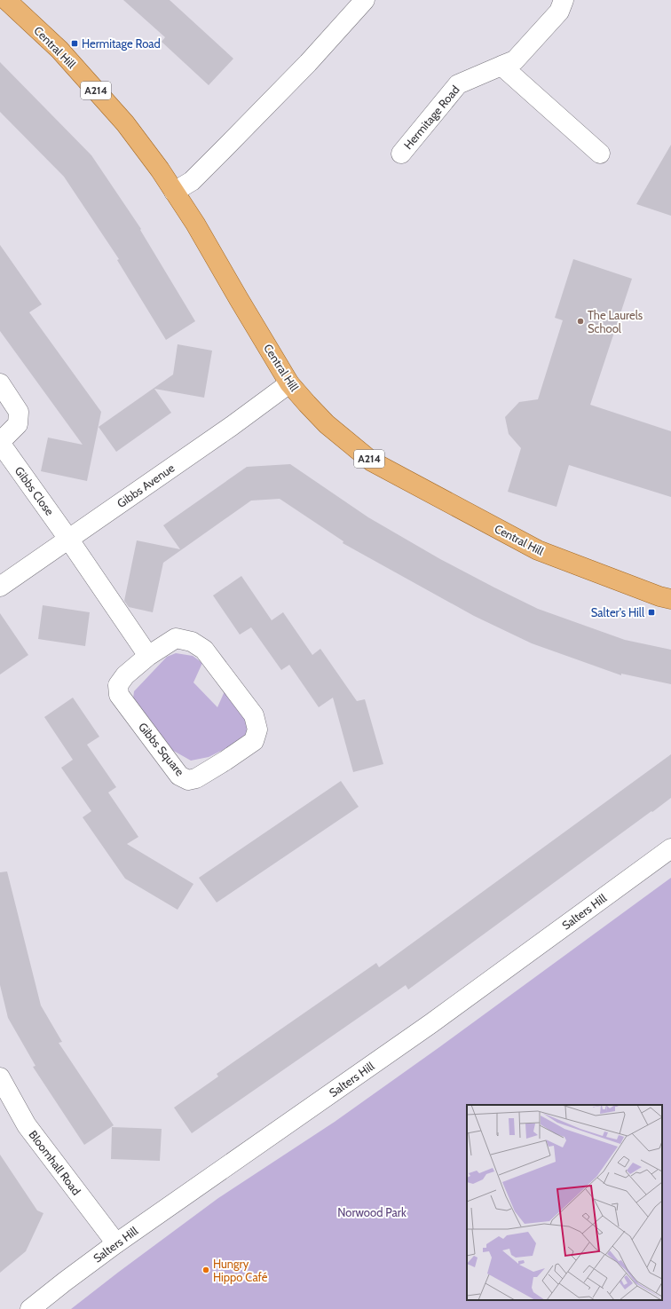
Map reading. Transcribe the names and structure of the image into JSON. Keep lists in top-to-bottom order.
{
  "streets": {
    "main road": ["Central Hill", "A214"],
    "street": [
      "Hermitage Road",
      "Gibbs Avenue",
      "Gibbs Close",
      "Gibbs Square",
      "Salters Hill",
      "Bloomhall Road"
    ]
  },
  "crossings": [
    ["Central Hill", "Gibbs Avenue"],
    ["Gibbs Avenue", "Gibbs Close"],
    ["Salters Hill", "Bloomhall Road"]
  ],
  "parks": ["Norwood Park"],
  "places": {
    "transit": ["Hermitage Road", "Salter's Hill"],
    "other": ["The Laurels School", "Hungry Hippo Café"]
  }
}
